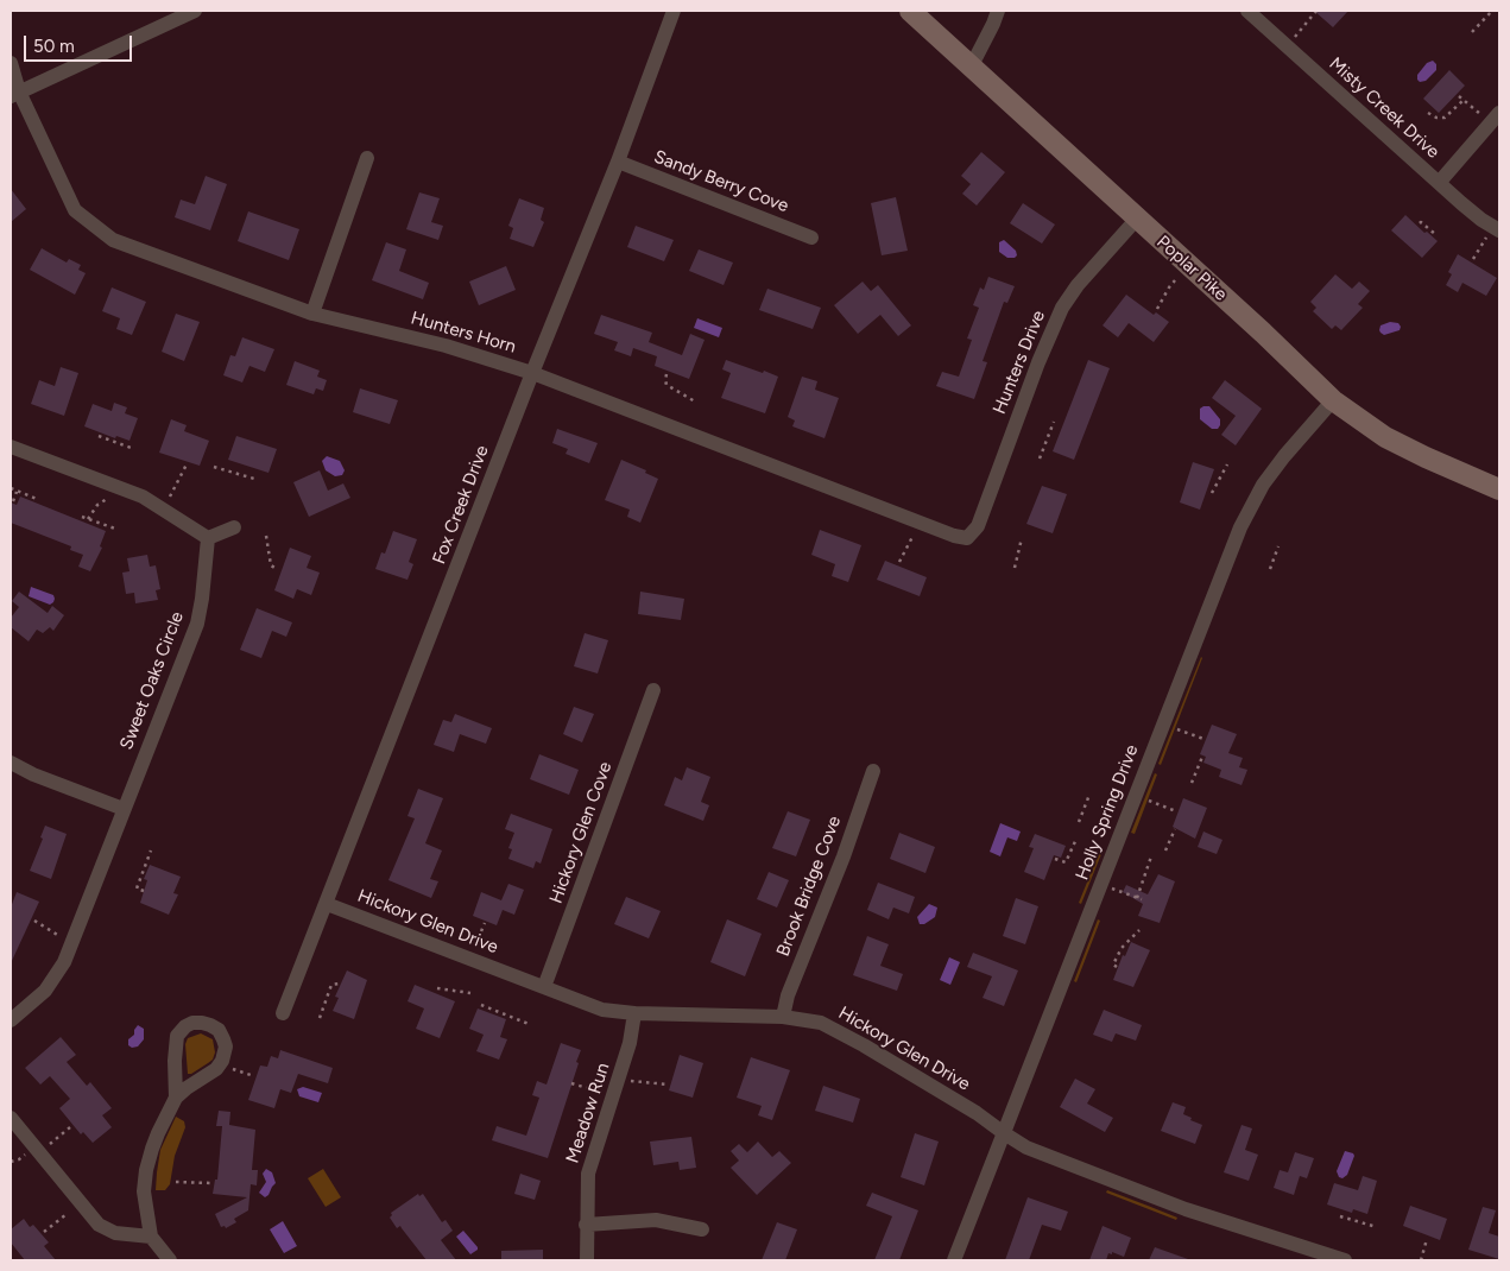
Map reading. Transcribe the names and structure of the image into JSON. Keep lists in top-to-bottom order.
{
  "streets": {
    "main road": ["Poplar Pike"],
    "street": [
      "Misty Creek Drive",
      "Sandy Berry Cove",
      "Hunters Horn",
      "Hunters Drive",
      "Fox Creek Drive",
      "Sweet Oaks Circle",
      "Holly Spring Drive",
      "Hickory Glen Cove",
      "Brook Bridge Cove",
      "Hickory Glen Drive",
      "Meadow Run"
    ]
  },
  "crossings": [
    ["Sandy Berry Cove", "Fox Creek Drive"],
    ["Poplar Pike", "Hunters Drive"],
    ["Poplar Pike", "Holly Spring Drive"],
    ["Hunters Horn", "Hunters Drive"],
    ["Hunters Horn", "Fox Creek Drive"],
    ["Fox Creek Drive", "Hickory Glen Drive"],
    ["Holly Spring Drive", "Hickory Glen Drive"],
    ["Hickory Glen Cove", "Hickory Glen Drive"],
    ["Brook Bridge Cove", "Hickory Glen Drive"],
    ["Hickory Glen Drive", "Meadow Run"]
  ],
  "scale_bar": "50 m"
}
